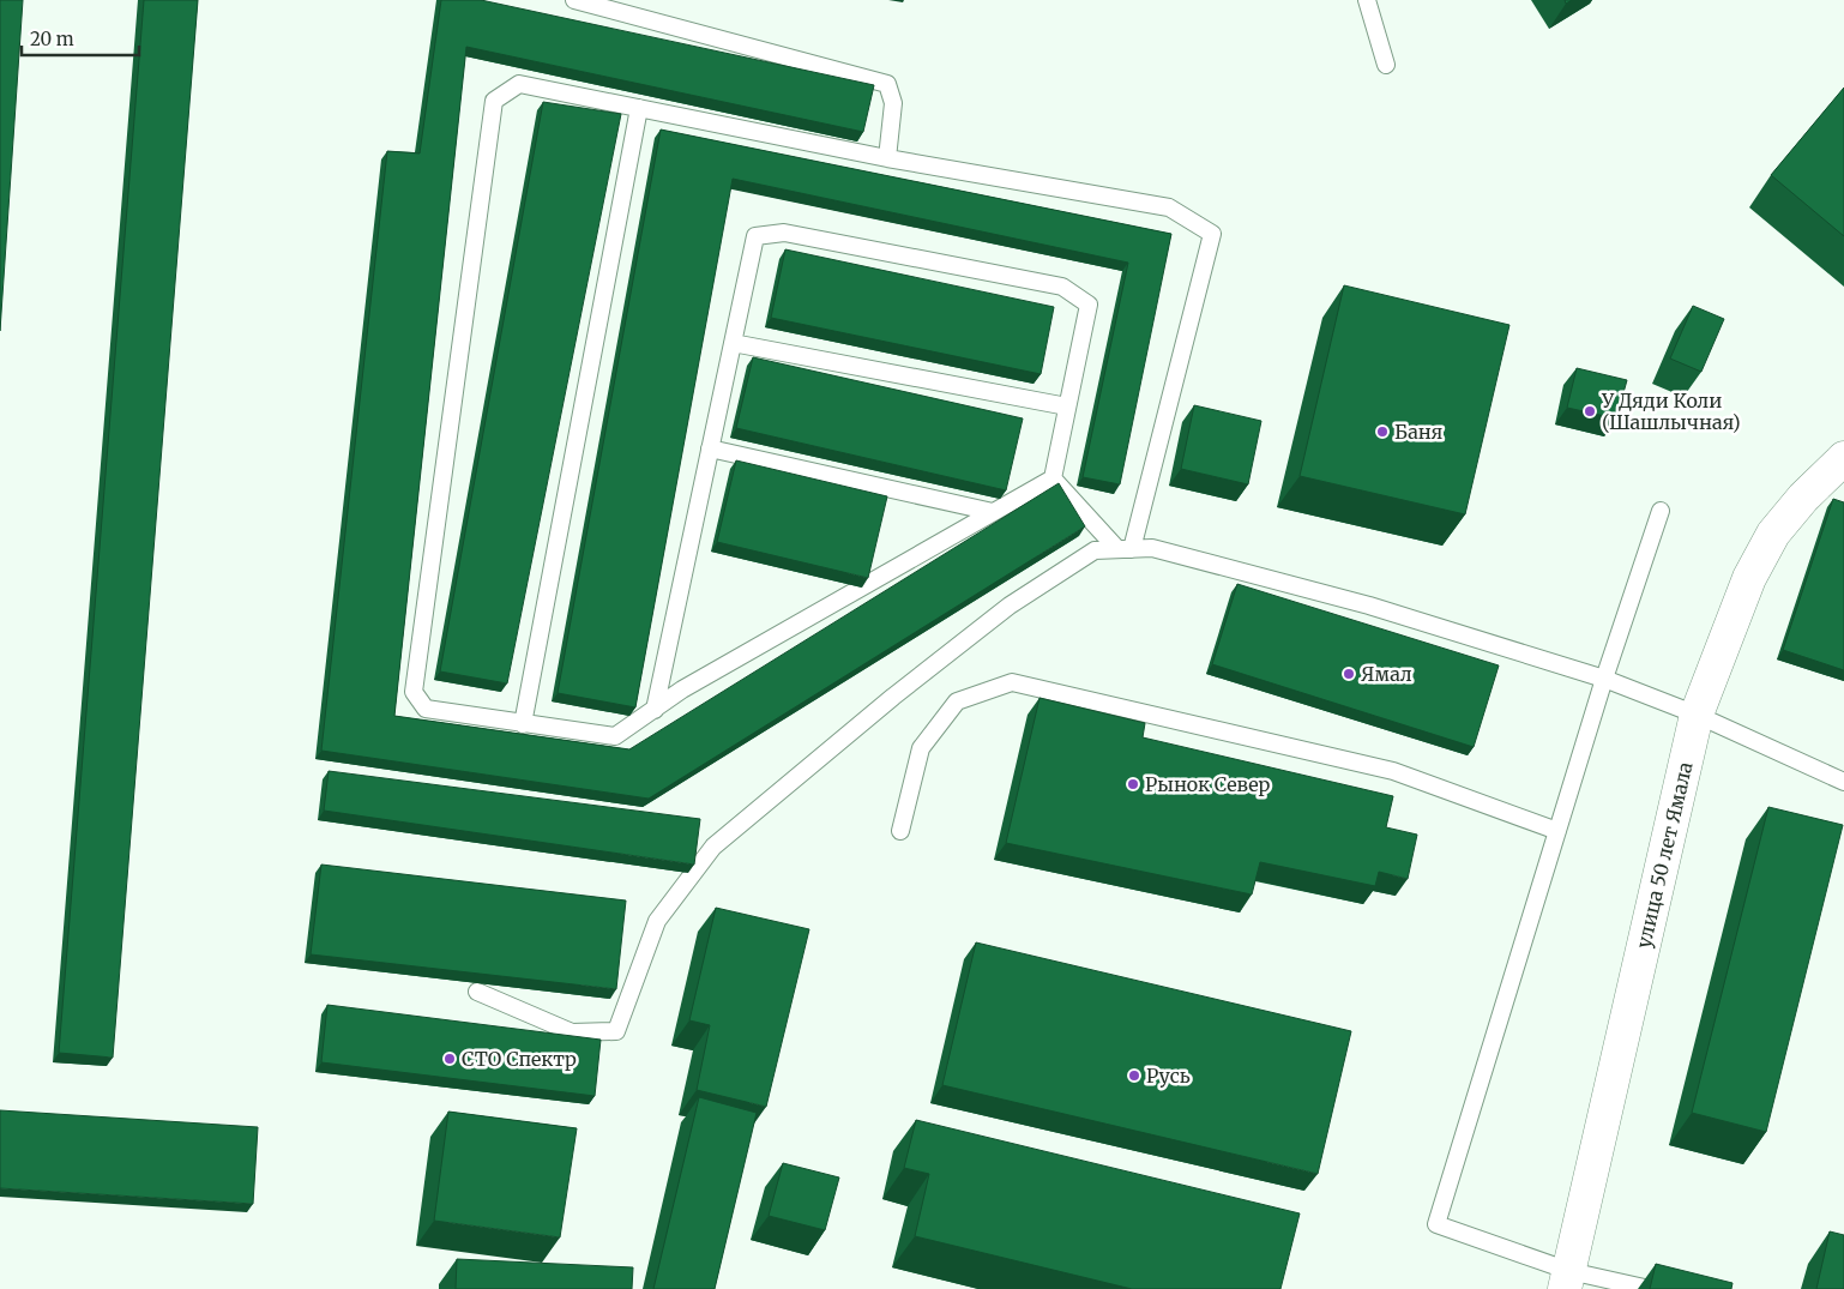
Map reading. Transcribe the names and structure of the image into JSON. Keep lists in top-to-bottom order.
{
  "streets": {
    "street": ["улица 50 лет Ямала"]
  },
  "places": [
    "У Дяди Коли (Шашлычная)",
    "Баня",
    "Ямал",
    "Рынок Север",
    "СТО Спектр",
    "Русь"
  ],
  "scale_bar": "20 m"
}
